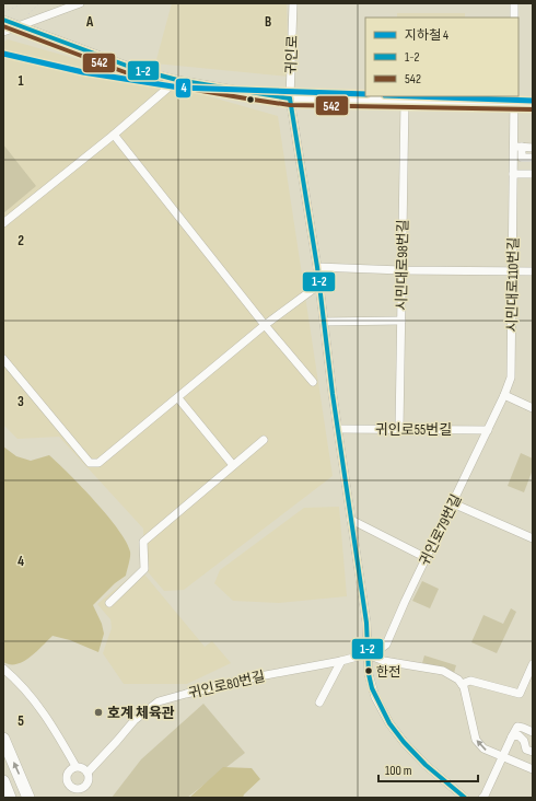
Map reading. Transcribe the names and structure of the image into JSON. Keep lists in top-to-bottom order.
{
  "streets": {
    "street": [
      "귀인로",
      "시민대로98번길",
      "시민대로110번길",
      "귀인로55번길",
      "귀인로79번길",
      "귀인로80번길"
    ]
  },
  "crossings": [
    ["귀인로", "귀인로55번길"],
    ["귀인로", "귀인로79번길"],
    ["귀인로", "귀인로80번길"],
    ["시민대로98번길", "귀인로55번길"],
    ["시민대로110번길", "귀인로79번길"],
    ["귀인로55번길", "귀인로79번길"],
    ["귀인로79번길", "귀인로80번길"]
  ],
  "places": ["한전", "호계 체육관"],
  "lines": ["transit line 1-2", "transit line 542", "metro line 4"],
  "legend": ["지하철 4", "1-2", "542"],
  "scale_bar": "100 m",
  "grid": {
    "columns": ["A", "B"],
    "rows": [
      "1",
      "2",
      "3",
      "4",
      "5"
    ]
  }
}
